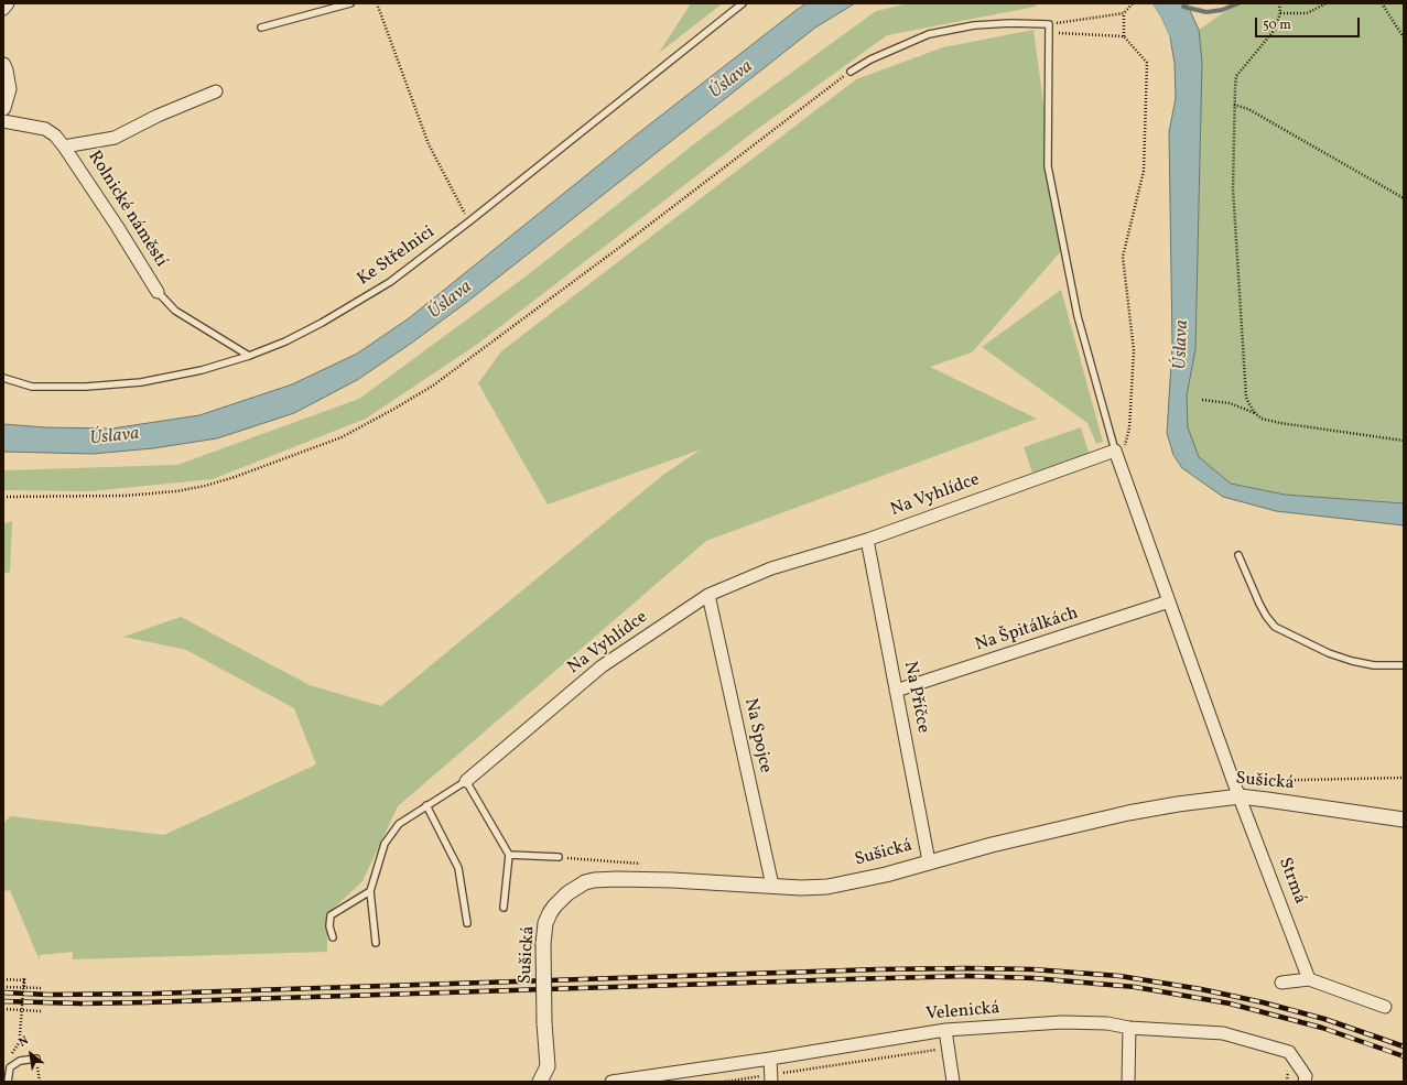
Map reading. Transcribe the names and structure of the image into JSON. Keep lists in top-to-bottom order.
{
  "streets": {
    "street": [
      "Rolnické náměstí",
      "Na Vyhlídce",
      "Na Špitálkách",
      "Na Příčce",
      "Na Spojce",
      "Sušická",
      "Strmá",
      "Velenická"
    ],
    "lane": ["Ke Střelnici"]
  },
  "crossings": [
    ["Na Vyhlídce", "Na Příčce"],
    ["Na Vyhlídce", "Na Spojce"],
    ["Na Špitálkách", "Na Příčce"],
    ["Na Příčce", "Sušická"],
    ["Na Spojce", "Sušická"],
    ["Sušická", "Strmá"]
  ],
  "water": ["Úslava"],
  "scale_bar": "50 m",
  "north": "top left"
}
